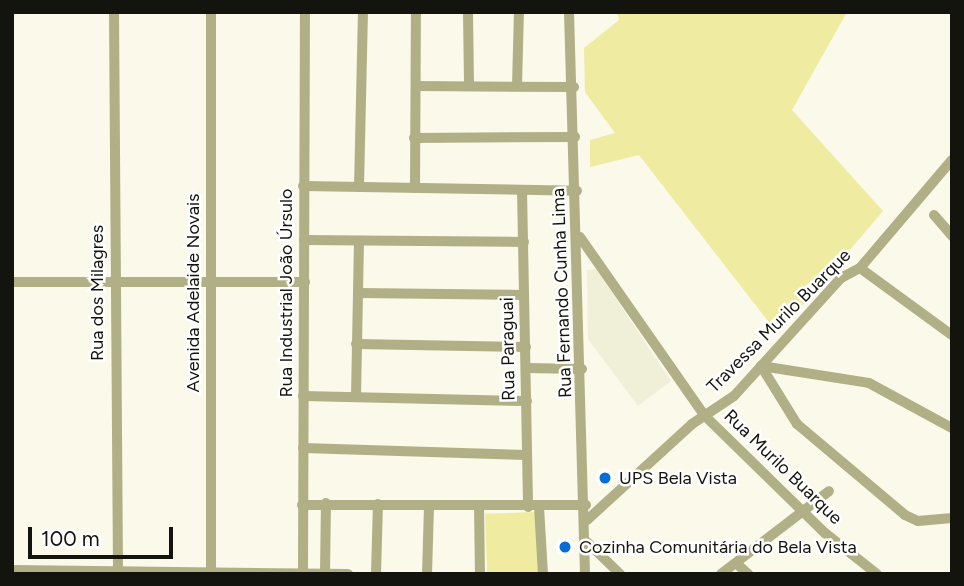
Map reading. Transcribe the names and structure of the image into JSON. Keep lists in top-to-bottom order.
{
  "streets": {
    "street": [
      "Rua dos Milagres",
      "Avenida Adelaide Novais",
      "Rua Industrial João Úrsulo",
      "Rua Fernando Cunha Lima",
      "Travessa Murilo Buarque",
      "Rua Paraguai",
      "Rua Murilo Buarque"
    ]
  },
  "crossings": [
    ["Rua Fernando Cunha Lima", "Travessa Murilo Buarque"],
    ["Rua Fernando Cunha Lima", "Rua Murilo Buarque"],
    ["Travessa Murilo Buarque", "Rua Murilo Buarque"]
  ],
  "places": ["UPS Bela Vista", "Cozinha Comunitária do Bela Vista"],
  "scale_bar": "100 m"
}
